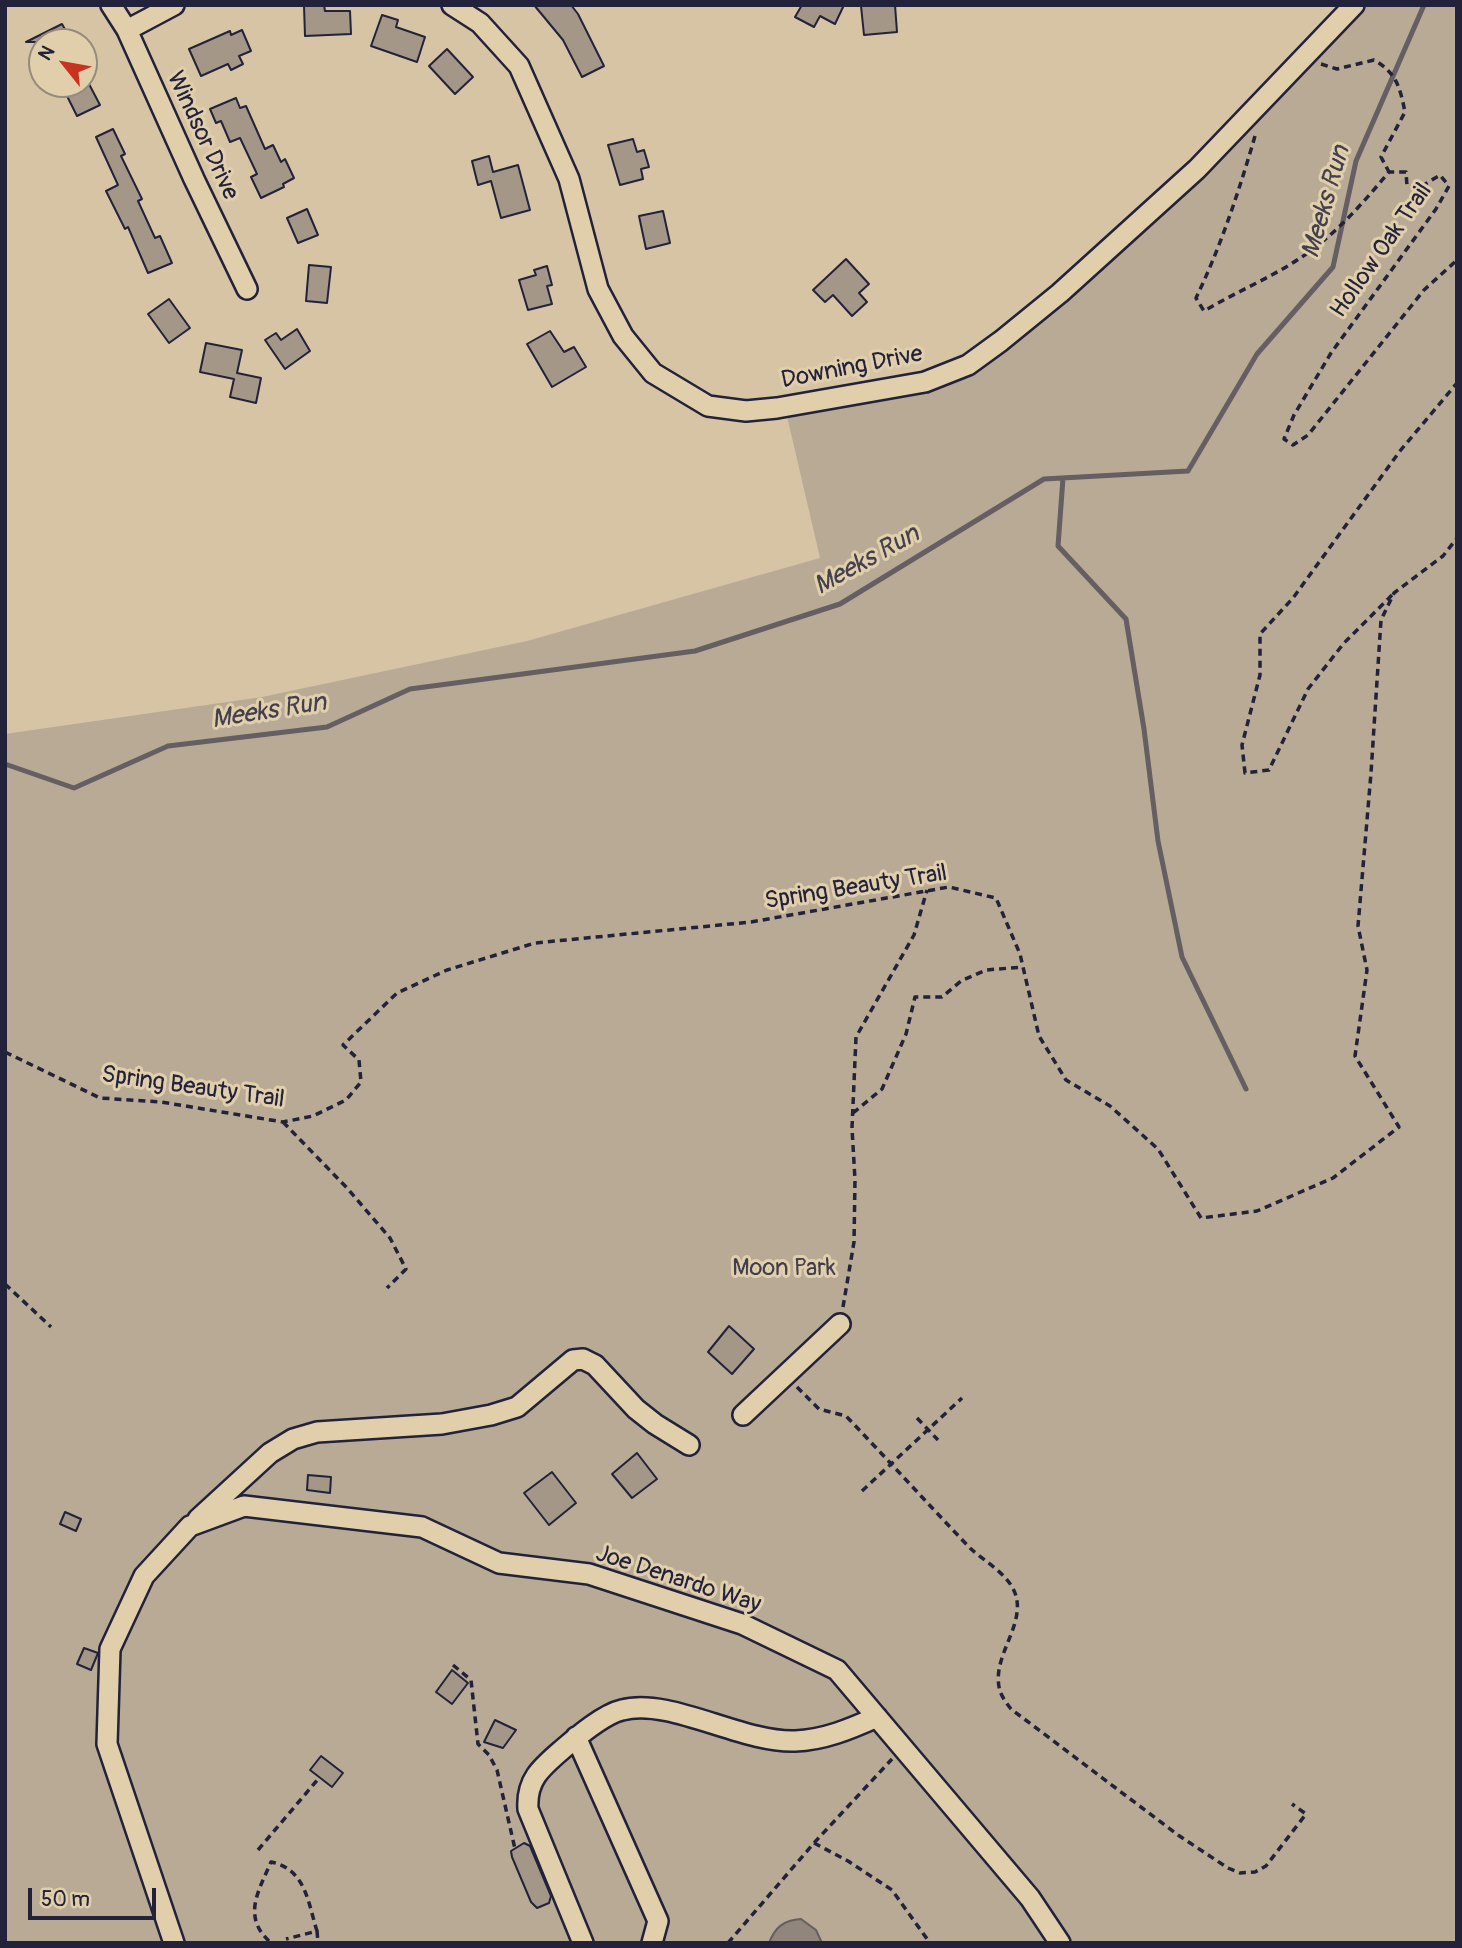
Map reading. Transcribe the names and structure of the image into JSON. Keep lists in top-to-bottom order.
{
  "streets": {
    "street": ["Windsor Drive", "Downing Drive", "Joe Denardo Way"],
    "path": ["Hollow Oak Trail", "Spring Beauty Trail"]
  },
  "water": ["Meeks Run"],
  "parks": ["Moon Park"],
  "scale_bar": "50 m",
  "north": "top left"
}
